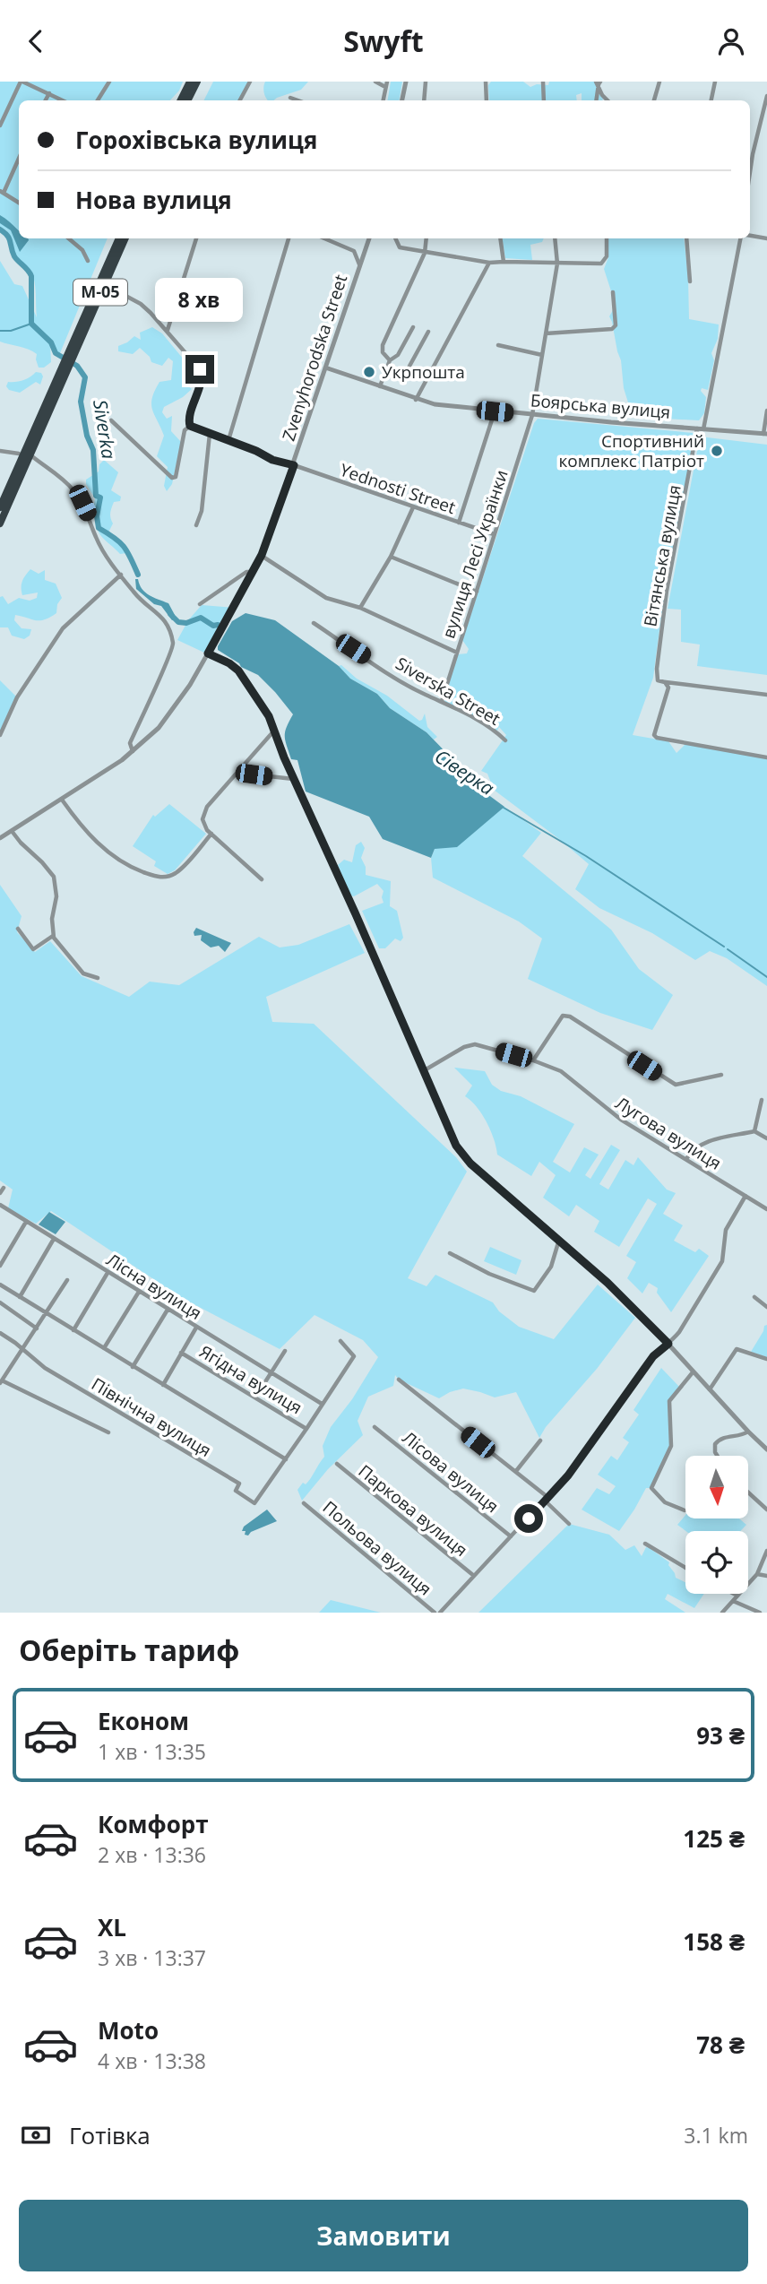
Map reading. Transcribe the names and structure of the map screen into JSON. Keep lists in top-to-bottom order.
{
  "streets": {
    "highway": ["М-05"],
    "street": [
      "Zvenyhorodska Street",
      "Боярська вулиця",
      "Yednosti Street",
      "вулиця Лесі Українки",
      "Вітянська вулиця",
      "Siverska Street",
      "Лугова вулиця",
      "Лісна вулиця",
      "Ягідна вулиця",
      "Північна вулиця",
      "Лісова вулиця",
      "Паркова вулиця",
      "Польова вулиця"
    ]
  },
  "crossings": [
    ["Zvenyhorodska Street", "Боярська вулиця"],
    ["Zvenyhorodska Street", "Yednosti Street"],
    ["Боярська вулиця", "вулиця Лесі Українки"],
    ["Боярська вулиця", "Вітянська вулиця"],
    ["Yednosti Street", "вулиця Лесі Українки"],
    ["вулиця Лесі Українки", "Siverska Street"]
  ],
  "water": ["Siverka", "Сіверка"],
  "places": ["Укрпошта", "Спортивний комплекс Патріот"],
  "north": "bottom",
  "page": {
    "header": "Swyft",
    "banner": ["Горохівська вулиця", "Нова вулиця"],
    "bubble": "8 хв",
    "heading": "Оберіть тариф",
    "list": [
      {
        "name": "Економ",
        "note": "1 хв · 13:35",
        "value": "93 ₴"
      },
      {
        "name": "Комфорт",
        "note": "2 хв · 13:36",
        "value": "125 ₴"
      },
      {
        "name": "XL",
        "note": "3 хв · 13:37",
        "value": "158 ₴"
      },
      {
        "name": "Moto",
        "note": "4 хв · 13:38",
        "value": "78 ₴"
      }
    ],
    "pay": ["Готівка", "3.1 km"],
    "buttons": "Замовити"
  }
}
